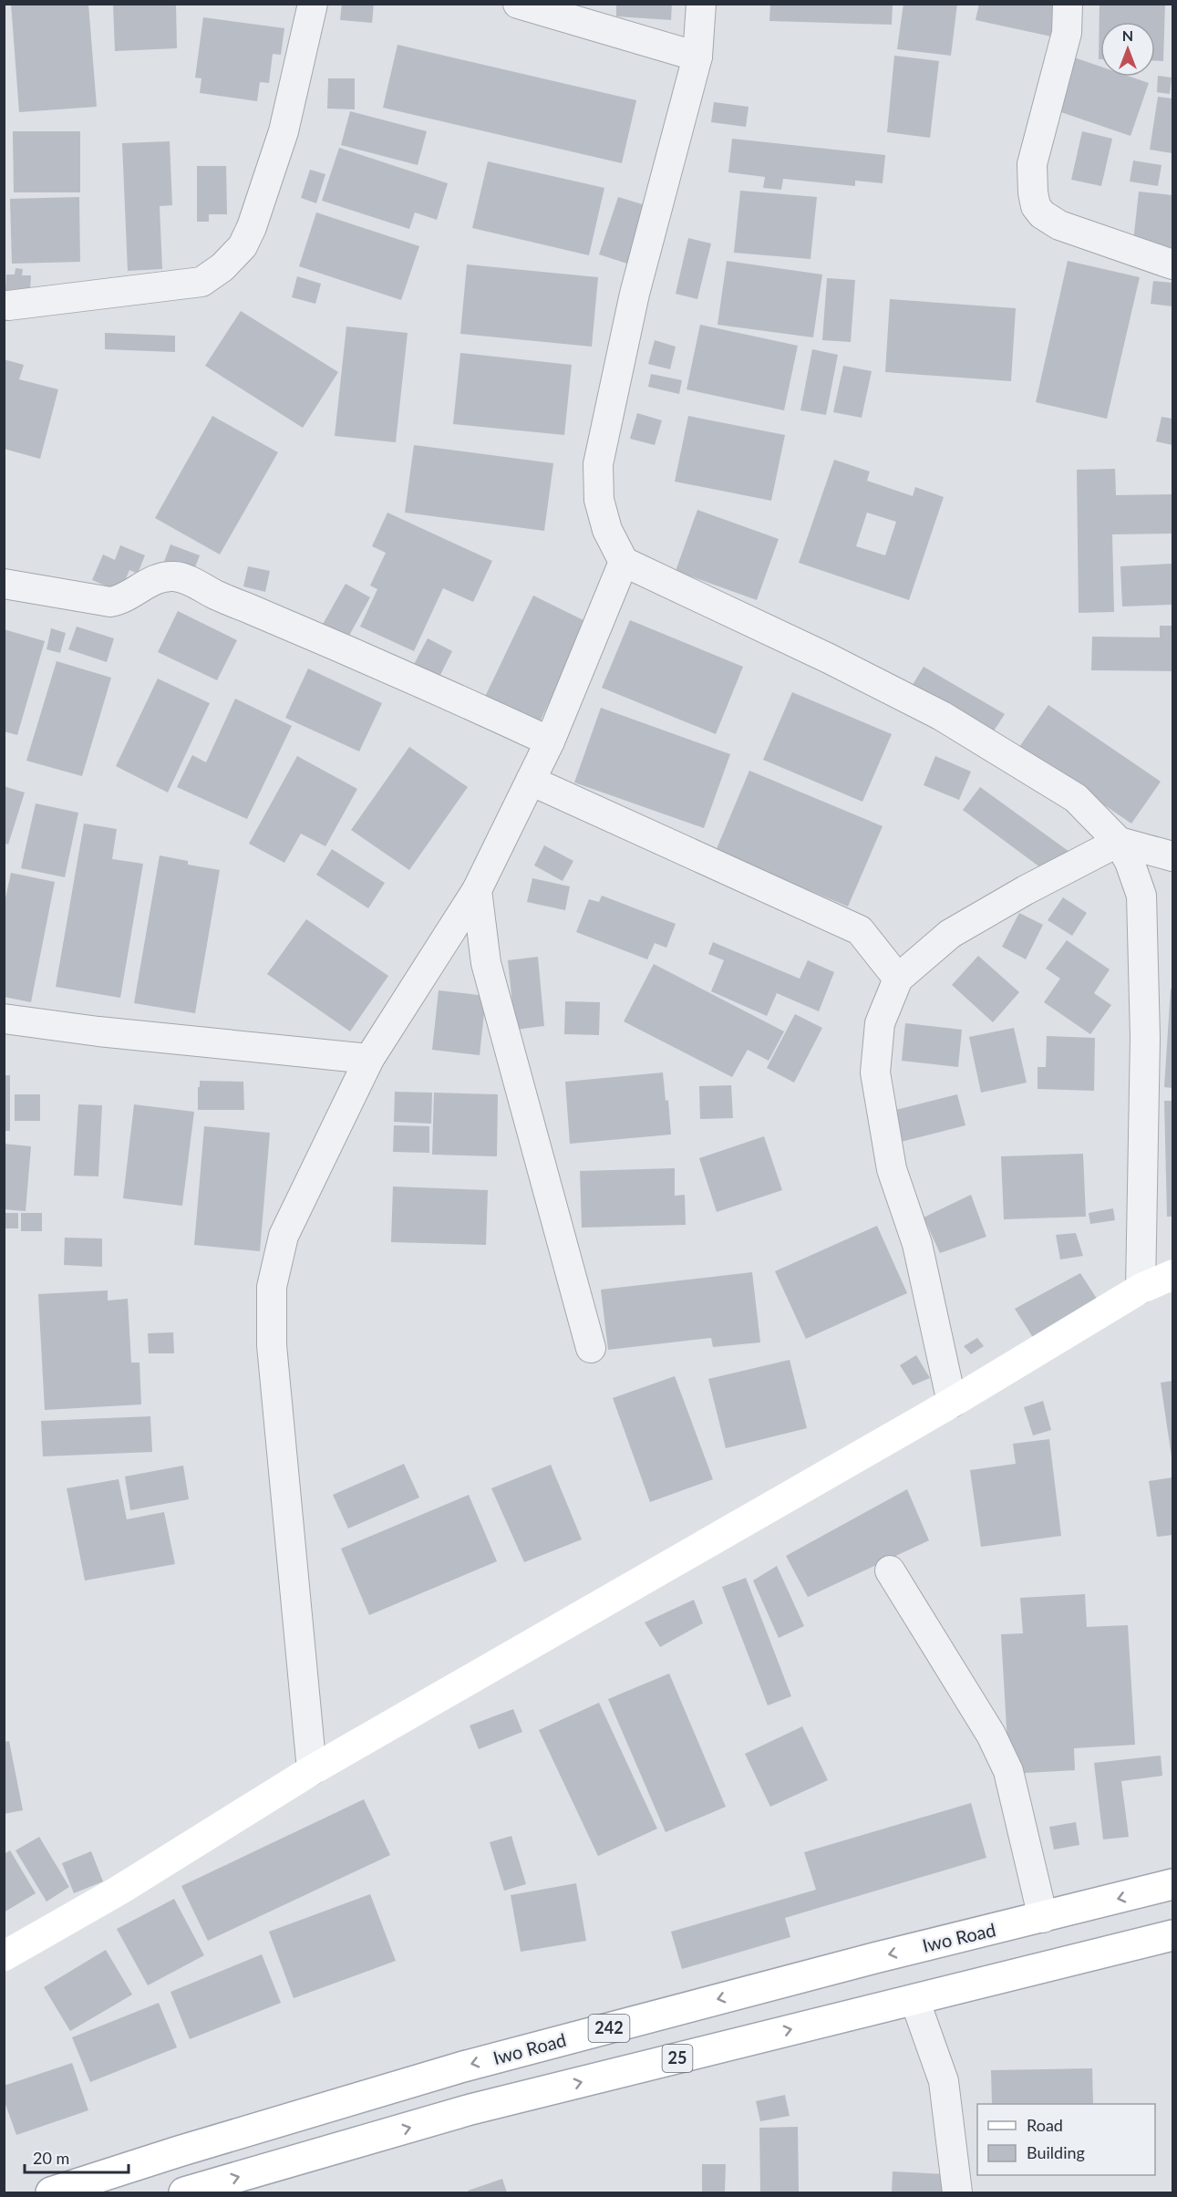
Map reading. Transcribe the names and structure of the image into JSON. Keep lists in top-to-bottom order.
{
  "streets": {
    "main road": ["Iwo Road", "242", "25"]
  },
  "legend": ["Road", "Building"],
  "scale_bar": "20 m",
  "north": "top"
}
